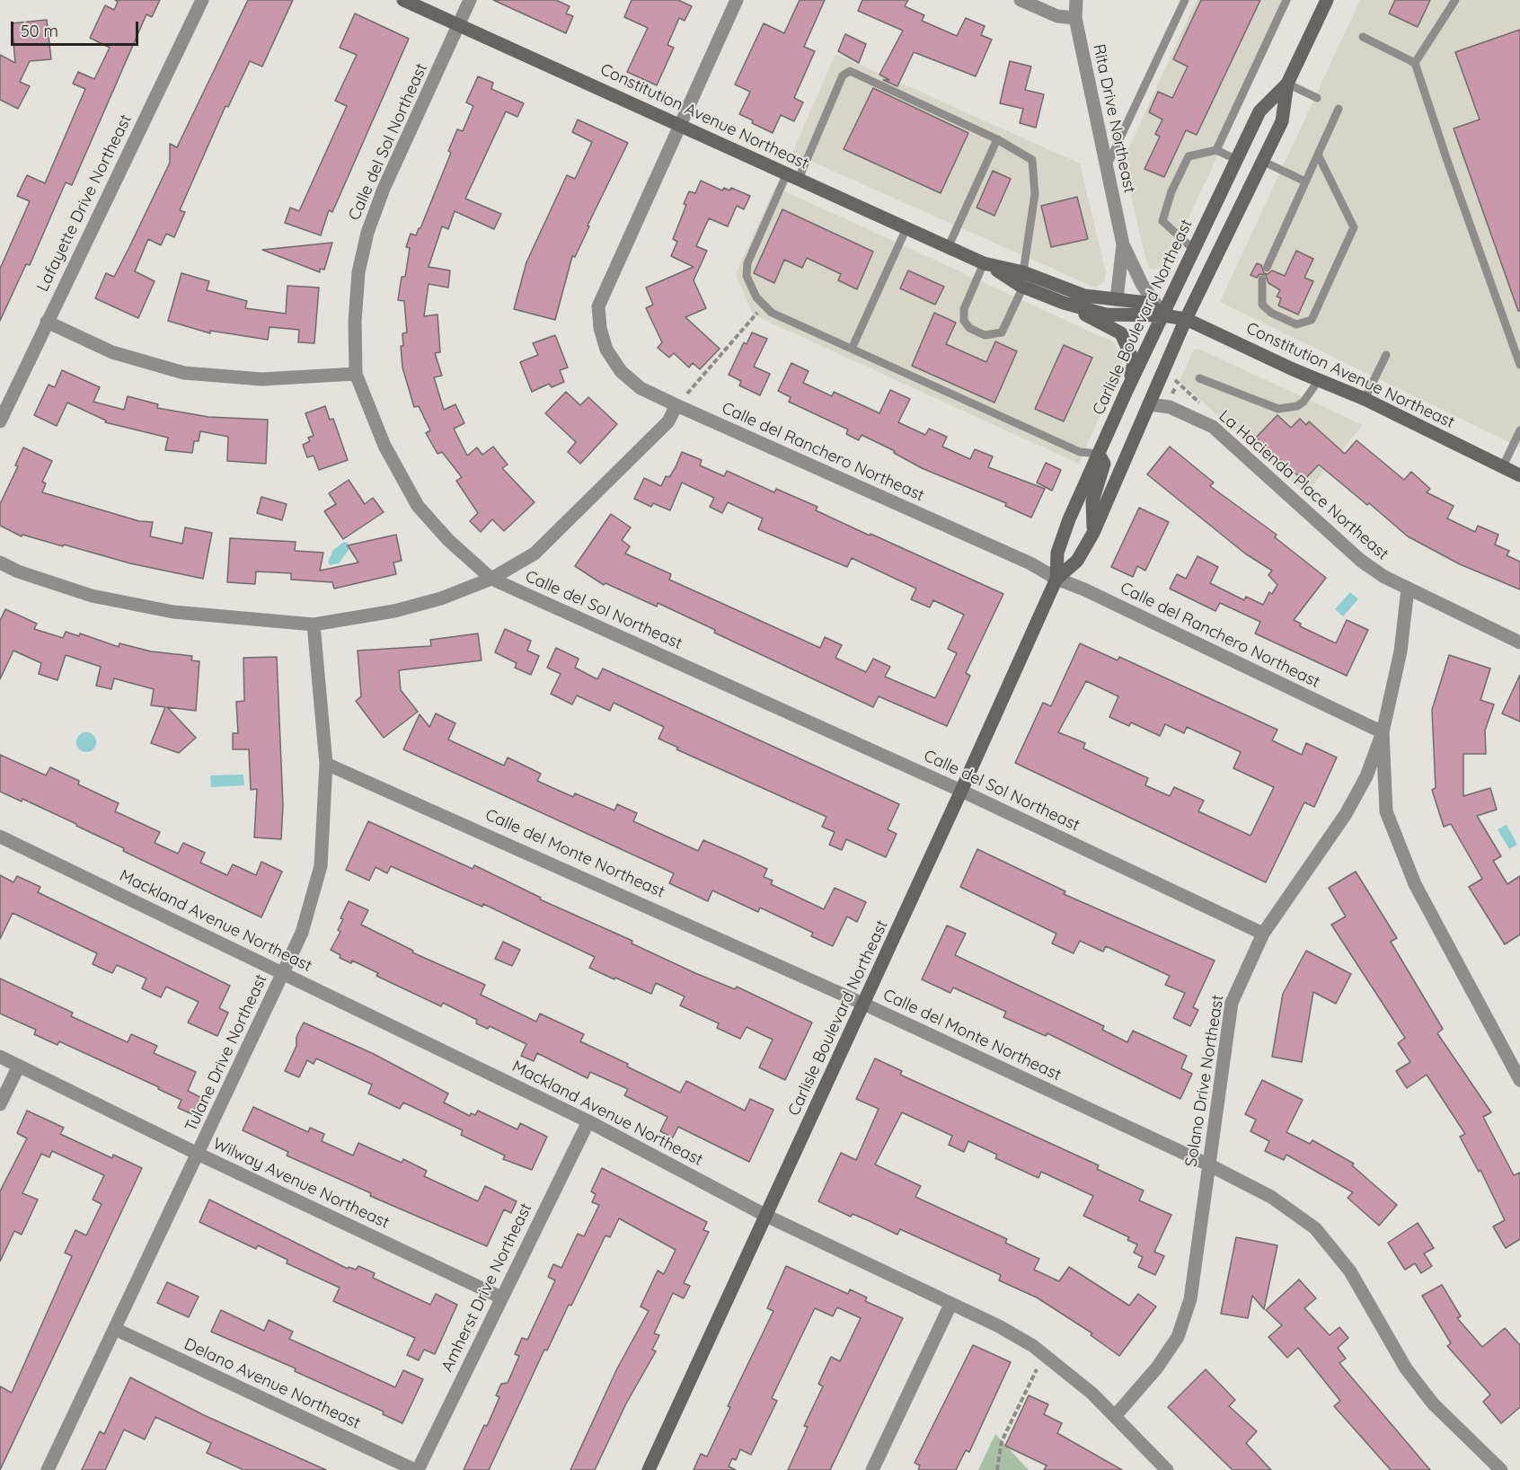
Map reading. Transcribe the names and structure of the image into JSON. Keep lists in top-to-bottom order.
{
  "streets": {
    "main road": ["Constitution Avenue Northeast", "Carlisle Boulevard Northeast"],
    "street": [
      "Rita Drive Northeast",
      "Calle del Sol Northeast",
      "Lafayette Drive Northeast",
      "Calle del Ranchero Northeast",
      "La Hacienda Place Northeast",
      "Calle del Monte Northeast",
      "Mackland Avenue Northeast",
      "Tulane Drive Northeast",
      "Solano Drive Northeast",
      "Wilway Avenue Northeast",
      "Amherst Drive Northeast",
      "Delano Avenue Northeast"
    ]
  },
  "crossings": [
    ["Constitution Avenue Northeast", "Rita Drive Northeast"],
    ["Constitution Avenue Northeast", "Calle del Sol Northeast"],
    ["Constitution Avenue Northeast", "Carlisle Boulevard Northeast"],
    ["Constitution Avenue Northeast", "Calle del Ranchero Northeast"],
    ["Rita Drive Northeast", "Carlisle Boulevard Northeast"],
    ["Calle del Sol Northeast", "Carlisle Boulevard Northeast"],
    ["Calle del Sol Northeast", "Solano Drive Northeast"],
    ["Carlisle Boulevard Northeast", "Calle del Ranchero Northeast"],
    ["Carlisle Boulevard Northeast", "La Hacienda Place Northeast"],
    ["Carlisle Boulevard Northeast", "Calle del Monte Northeast"],
    ["Carlisle Boulevard Northeast", "Mackland Avenue Northeast"],
    ["Calle del Ranchero Northeast", "Solano Drive Northeast"],
    ["Calle del Monte Northeast", "Tulane Drive Northeast"],
    ["Calle del Monte Northeast", "Solano Drive Northeast"],
    ["Mackland Avenue Northeast", "Tulane Drive Northeast"],
    ["Mackland Avenue Northeast", "Solano Drive Northeast"],
    ["Mackland Avenue Northeast", "Amherst Drive Northeast"],
    ["Tulane Drive Northeast", "Wilway Avenue Northeast"],
    ["Tulane Drive Northeast", "Delano Avenue Northeast"],
    ["Wilway Avenue Northeast", "Amherst Drive Northeast"],
    ["Amherst Drive Northeast", "Delano Avenue Northeast"]
  ],
  "scale_bar": "50 m"
}
